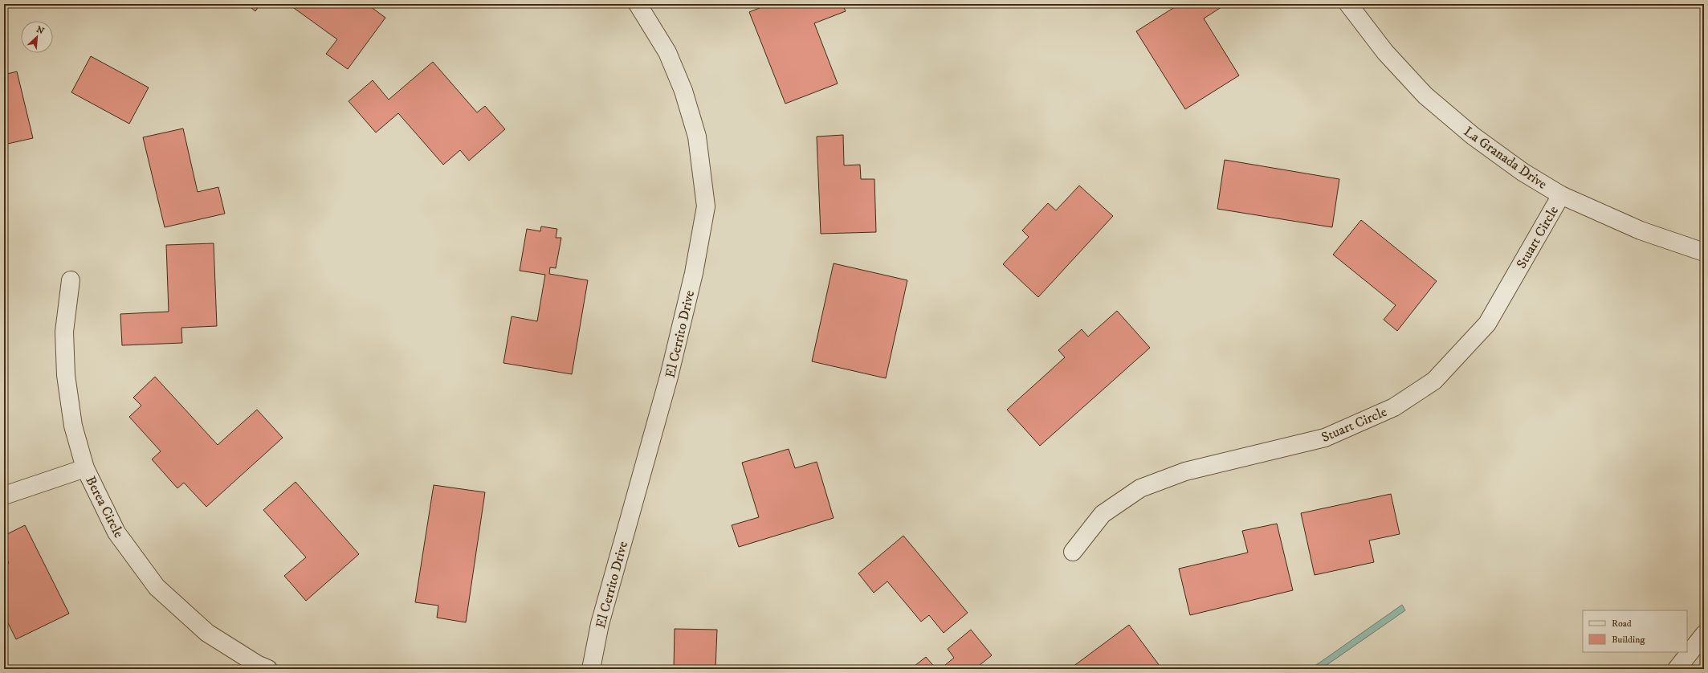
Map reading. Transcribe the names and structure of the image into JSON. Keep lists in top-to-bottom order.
{
  "streets": {
    "street": [
      "La Granada Drive",
      "Stuart Circle",
      "El Cerrito Drive",
      "Berea Circle"
    ]
  },
  "crossings": [
    ["La Granada Drive", "Stuart Circle"]
  ],
  "legend": ["Road", "Building"],
  "north": "top right"
}
